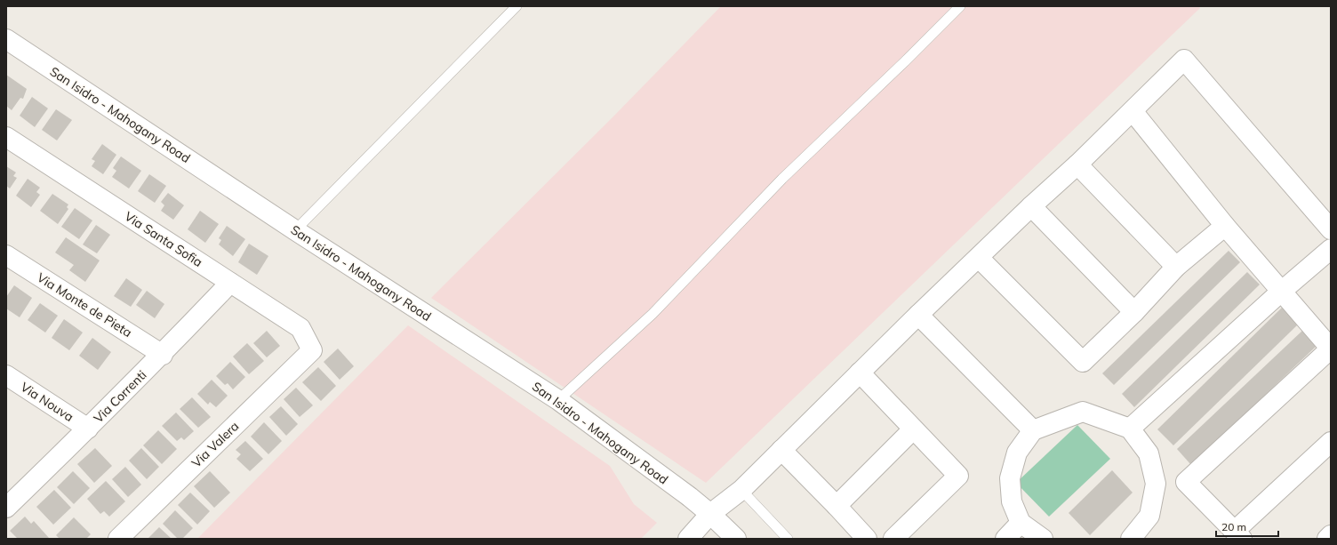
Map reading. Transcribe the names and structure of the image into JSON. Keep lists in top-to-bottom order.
{
  "streets": {
    "street": [
      "San Isidro - Mahogany Road",
      "Via Santa Sofia",
      "Via Monte de Pieta",
      "Via Correnti",
      "Via Nouva",
      "Via Valera"
    ]
  },
  "crossings": [
    ["Via Santa Sofia", "Via Correnti"],
    ["Via Santa Sofia", "Via Valera"],
    ["Via Monte de Pieta", "Via Correnti"],
    ["Via Correnti", "Via Nouva"]
  ],
  "scale_bar": "20 m"
}
